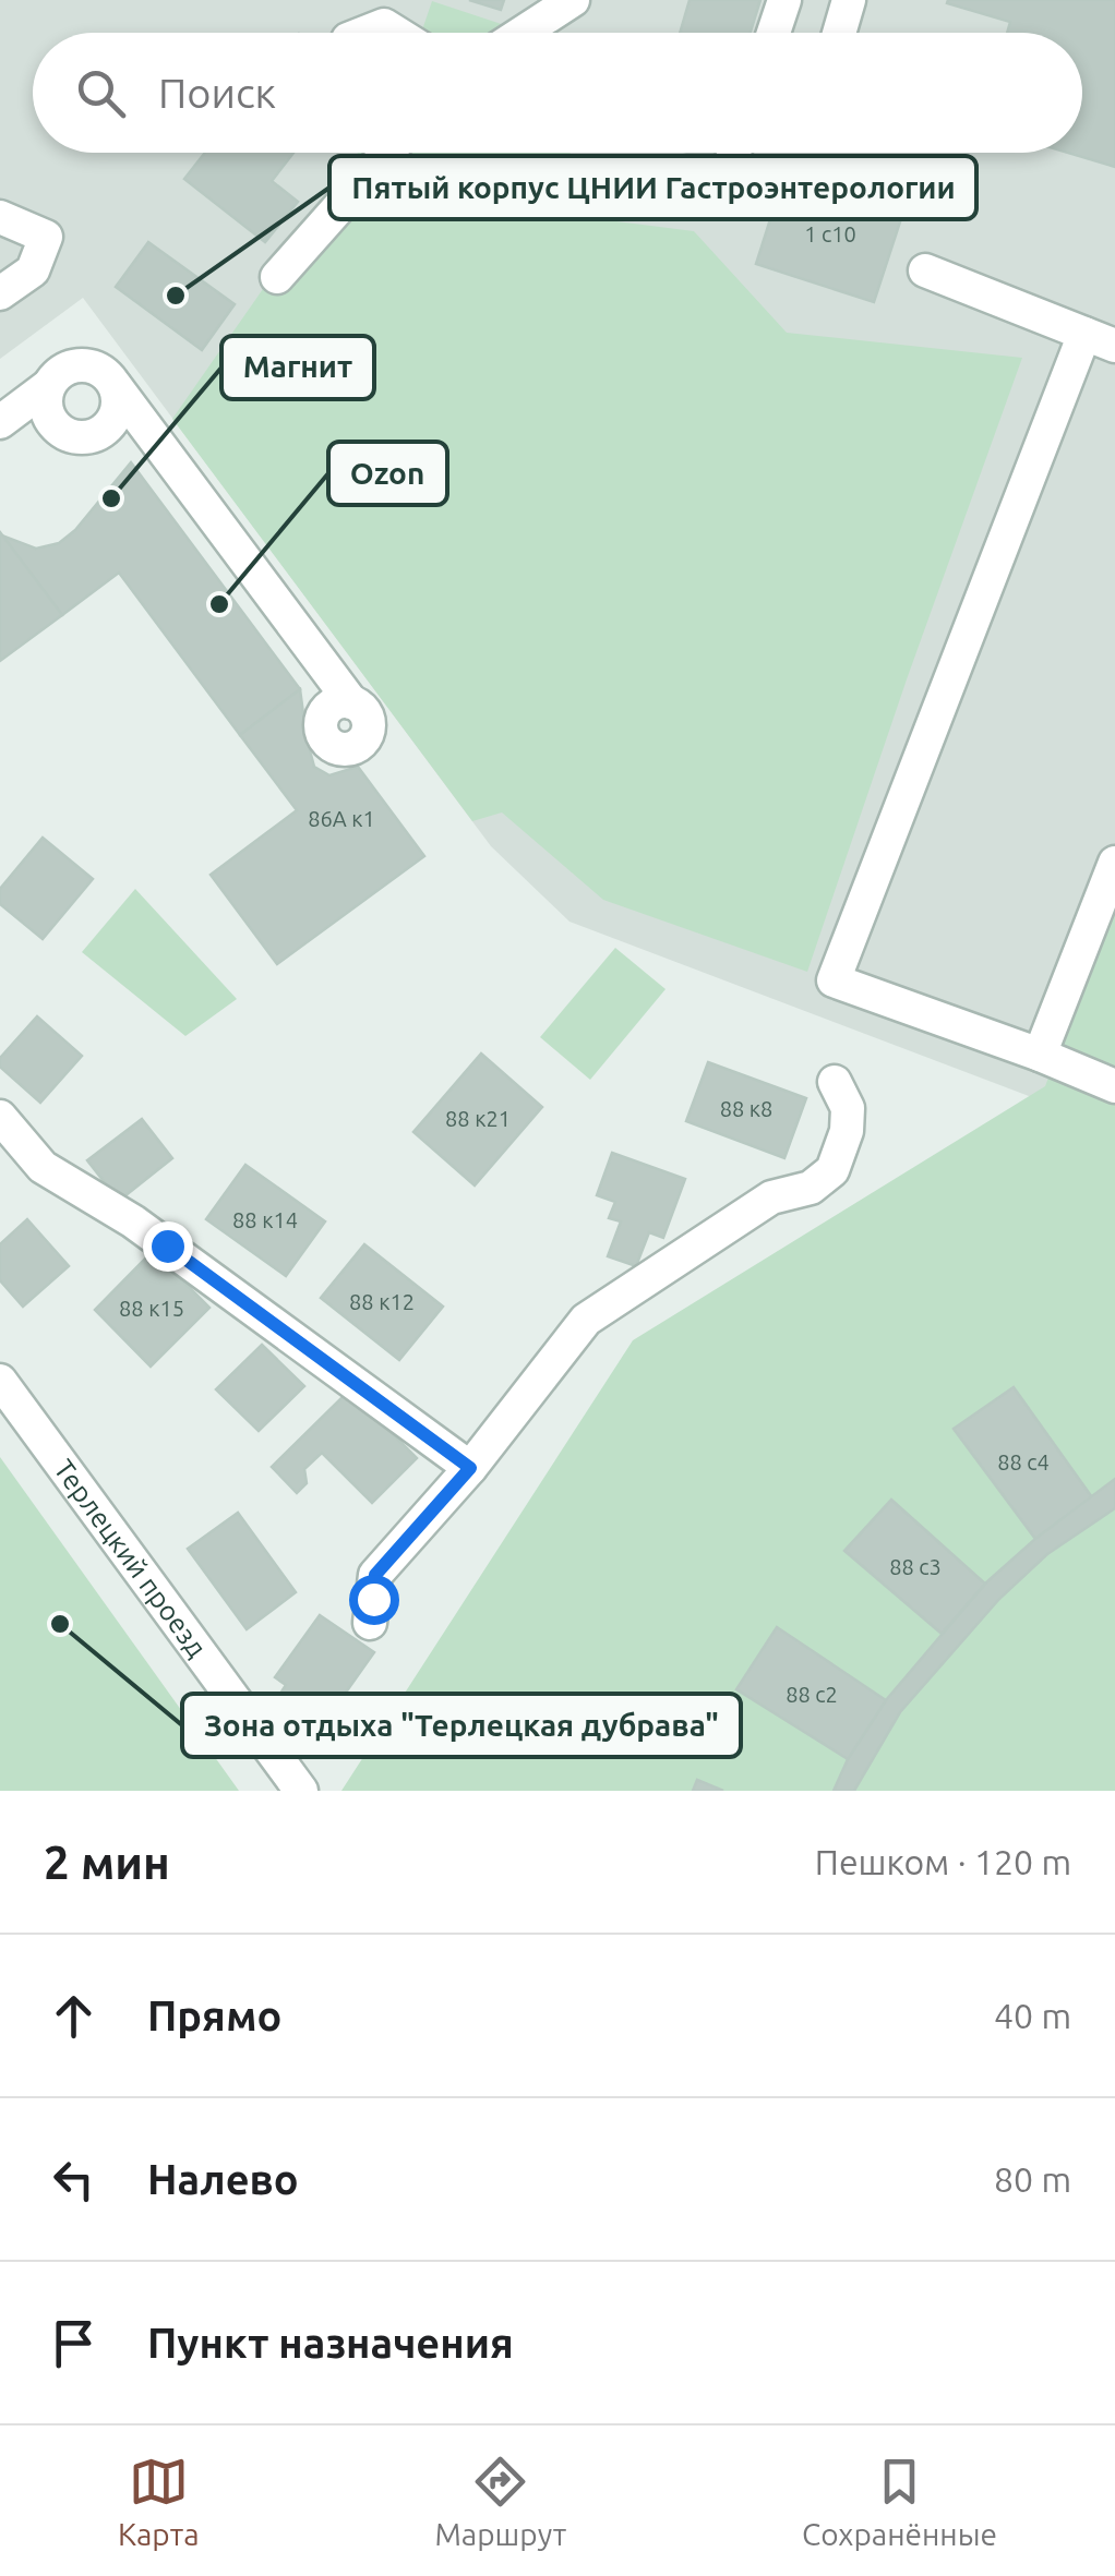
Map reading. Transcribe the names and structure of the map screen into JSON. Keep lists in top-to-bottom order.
{
  "streets": {
    "street": ["Терлецкий проезд"]
  },
  "places": [
    "Пятый корпус ЦНИИ Гастроэнтерологии",
    "Магнит",
    "Ozon",
    "Зона отдыха \"Терлецкая дубрава\""
  ],
  "house_numbers": [
    "1 с10",
    "86А к1",
    "88 к8",
    "88 к21",
    "88 к14",
    "88 к12",
    "88 к15",
    "88 с4",
    "88 с3",
    "88 с2"
  ],
  "page": {
    "search": "Поиск",
    "heading": ["2 мин", "Пешком · 120 m"],
    "list": [
      ["Прямо", "40 m"],
      ["Налево", "80 m"],
      "Пункт назначения"
    ],
    "nav": ["Карта", "Маршрут", "Сохранённые"]
  }
}
